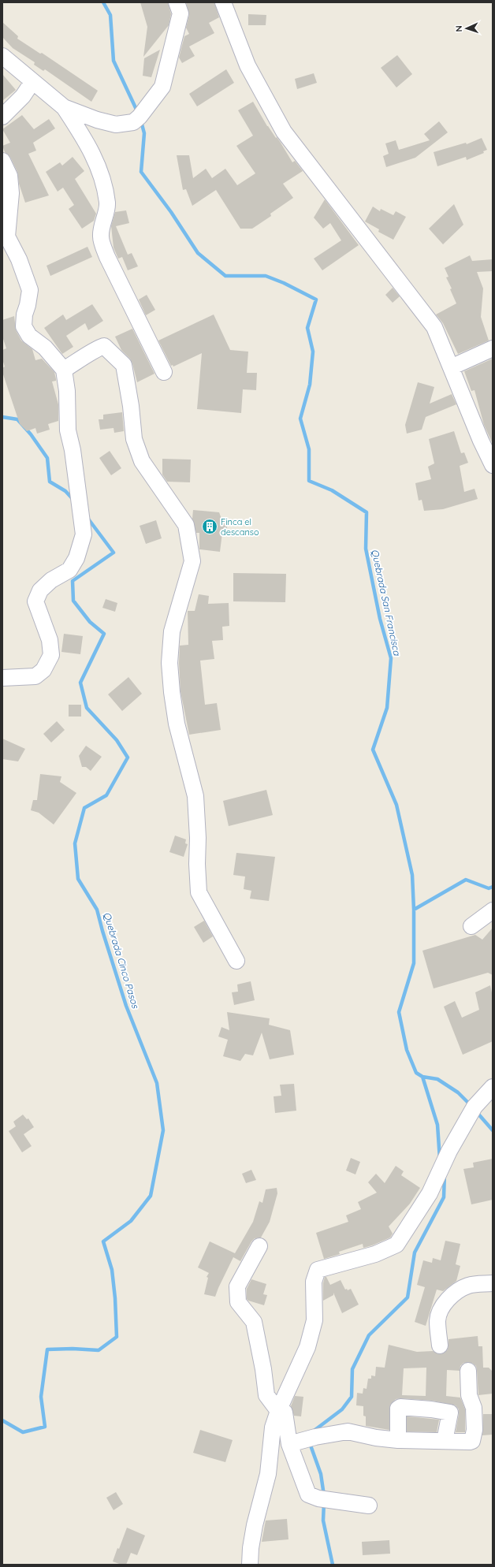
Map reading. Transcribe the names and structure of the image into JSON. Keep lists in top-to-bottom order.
{
  "water": ["Quebrada San Francisca", "Quebrada Cinco Pasos"],
  "places": {
    "building": ["Finca el descanso"]
  },
  "north": "left"
}
